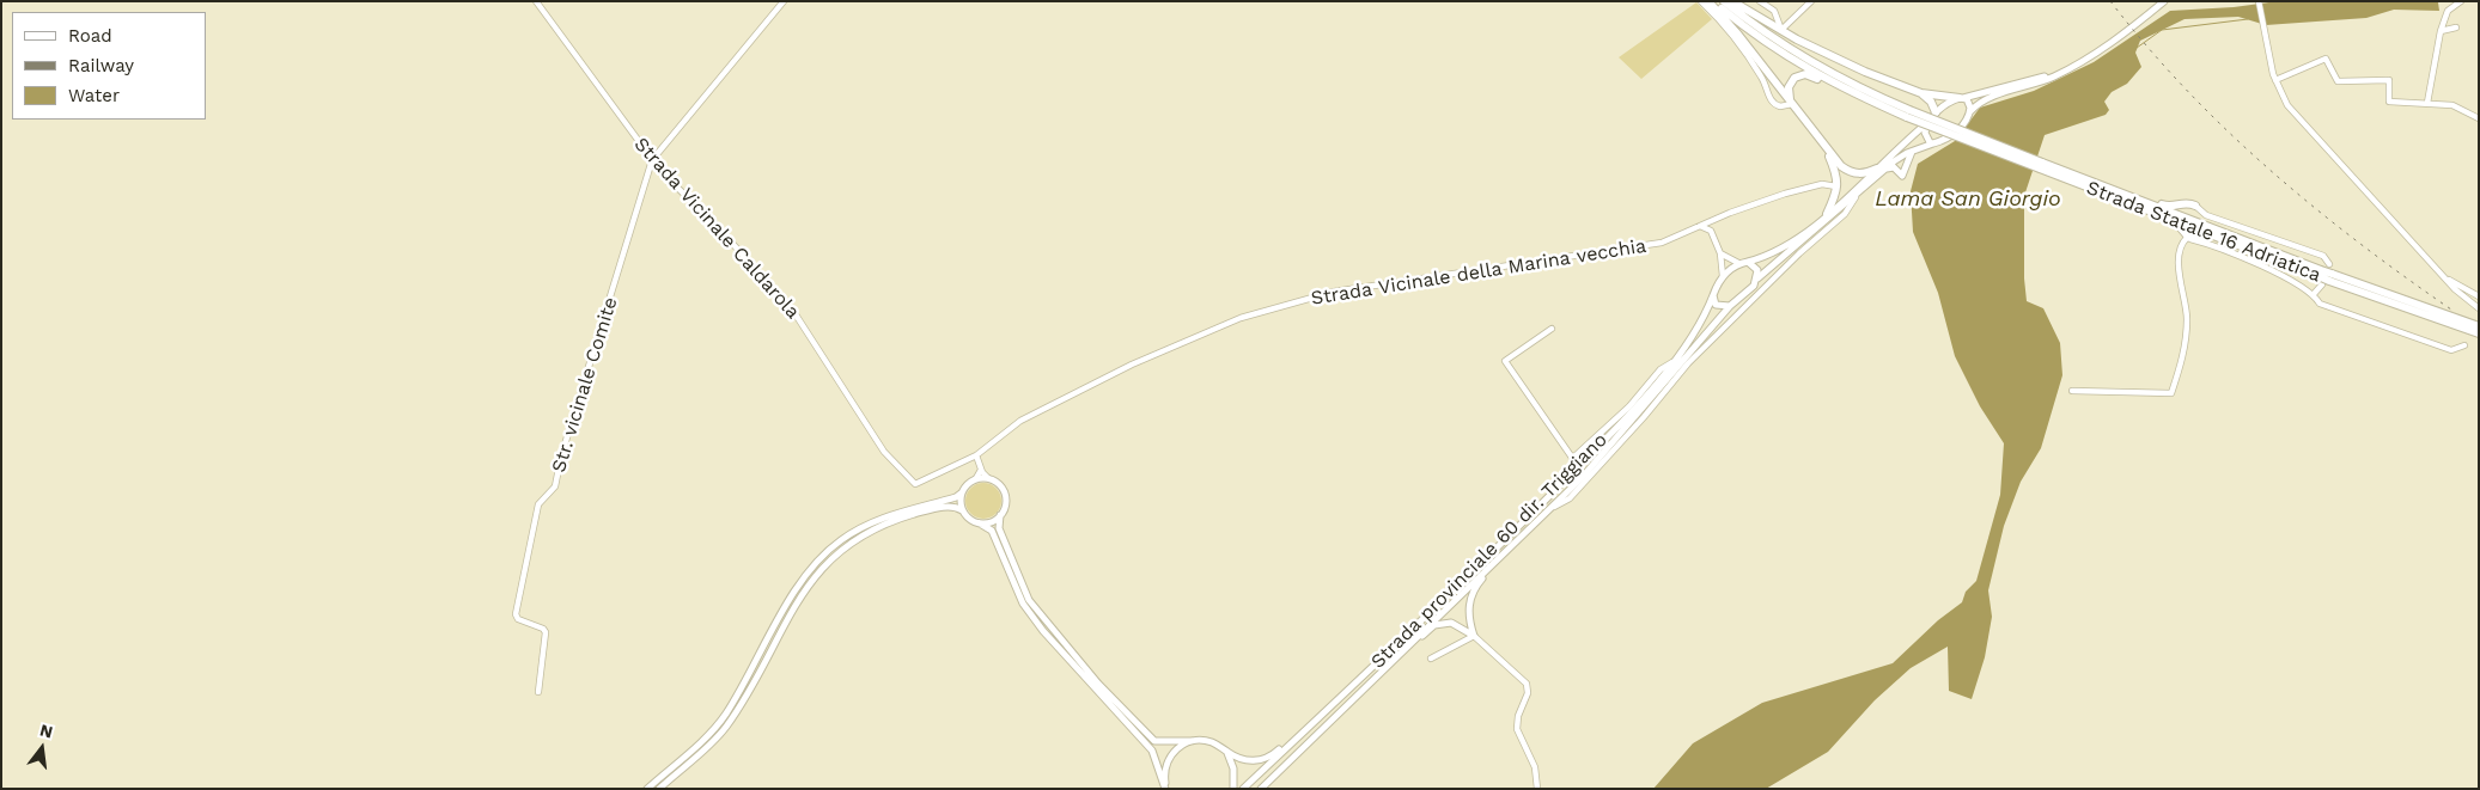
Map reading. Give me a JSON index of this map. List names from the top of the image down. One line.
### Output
{"streets":{"highway":["Strada Statale 16 Adriatica"],"main road":["Strada provinciale 60 dir. Triggiano"],"street":["Strada Vicinale Caldarola","Strada Vicinale della Marina vecchia","Str. vicinale Comite"]},"crossings":[["Strada Vicinale Caldarola","Strada Vicinale della Marina vecchia"],["Strada Vicinale Caldarola","Str. vicinale Comite"]],"water":["Lama San Giorgio"],"legend":["Road","Railway","Water"],"north":"top"}
